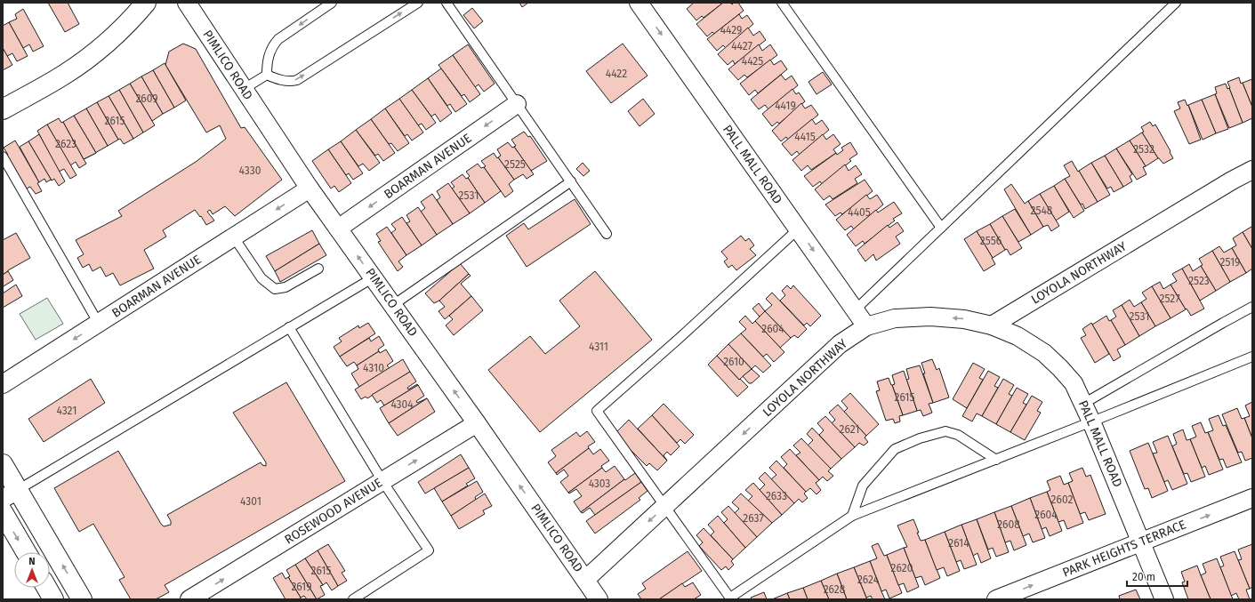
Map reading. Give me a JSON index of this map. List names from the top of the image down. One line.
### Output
{"streets":{"street":["PIMLICO ROAD","PALL MALL ROAD","BOARMAN AVENUE","LOYOLA NORTHWAY","ROSEWOOD AVENUE","PARK HEIGHTS TERRACE"]},"crossings":[["PIMLICO ROAD","BOARMAN AVENUE"],["PIMLICO ROAD","LOYOLA NORTHWAY"],["PIMLICO ROAD","ROSEWOOD AVENUE"],["PALL MALL ROAD","LOYOLA NORTHWAY"],["PALL MALL ROAD","PARK HEIGHTS TERRACE"]],"one_way":["PIMLICO ROAD","PALL MALL ROAD","BOARMAN AVENUE","LOYOLA NORTHWAY","ROSEWOOD AVENUE","PARK HEIGHTS TERRACE"],"house_numbers":["4429","4427","4425","4422","2609","4419","2615","4415","2623","2532","2525","4330","2531","2548","4405","2556","2519","2523","2527","2531","2604","4311","2610","4310","2615","4304","4321","2621","4303","2633","2602","4301","2604","2637","2608","2614","2620","2615","2624","2619","2628"],"scale_bar":"20 m","north":"top"}
